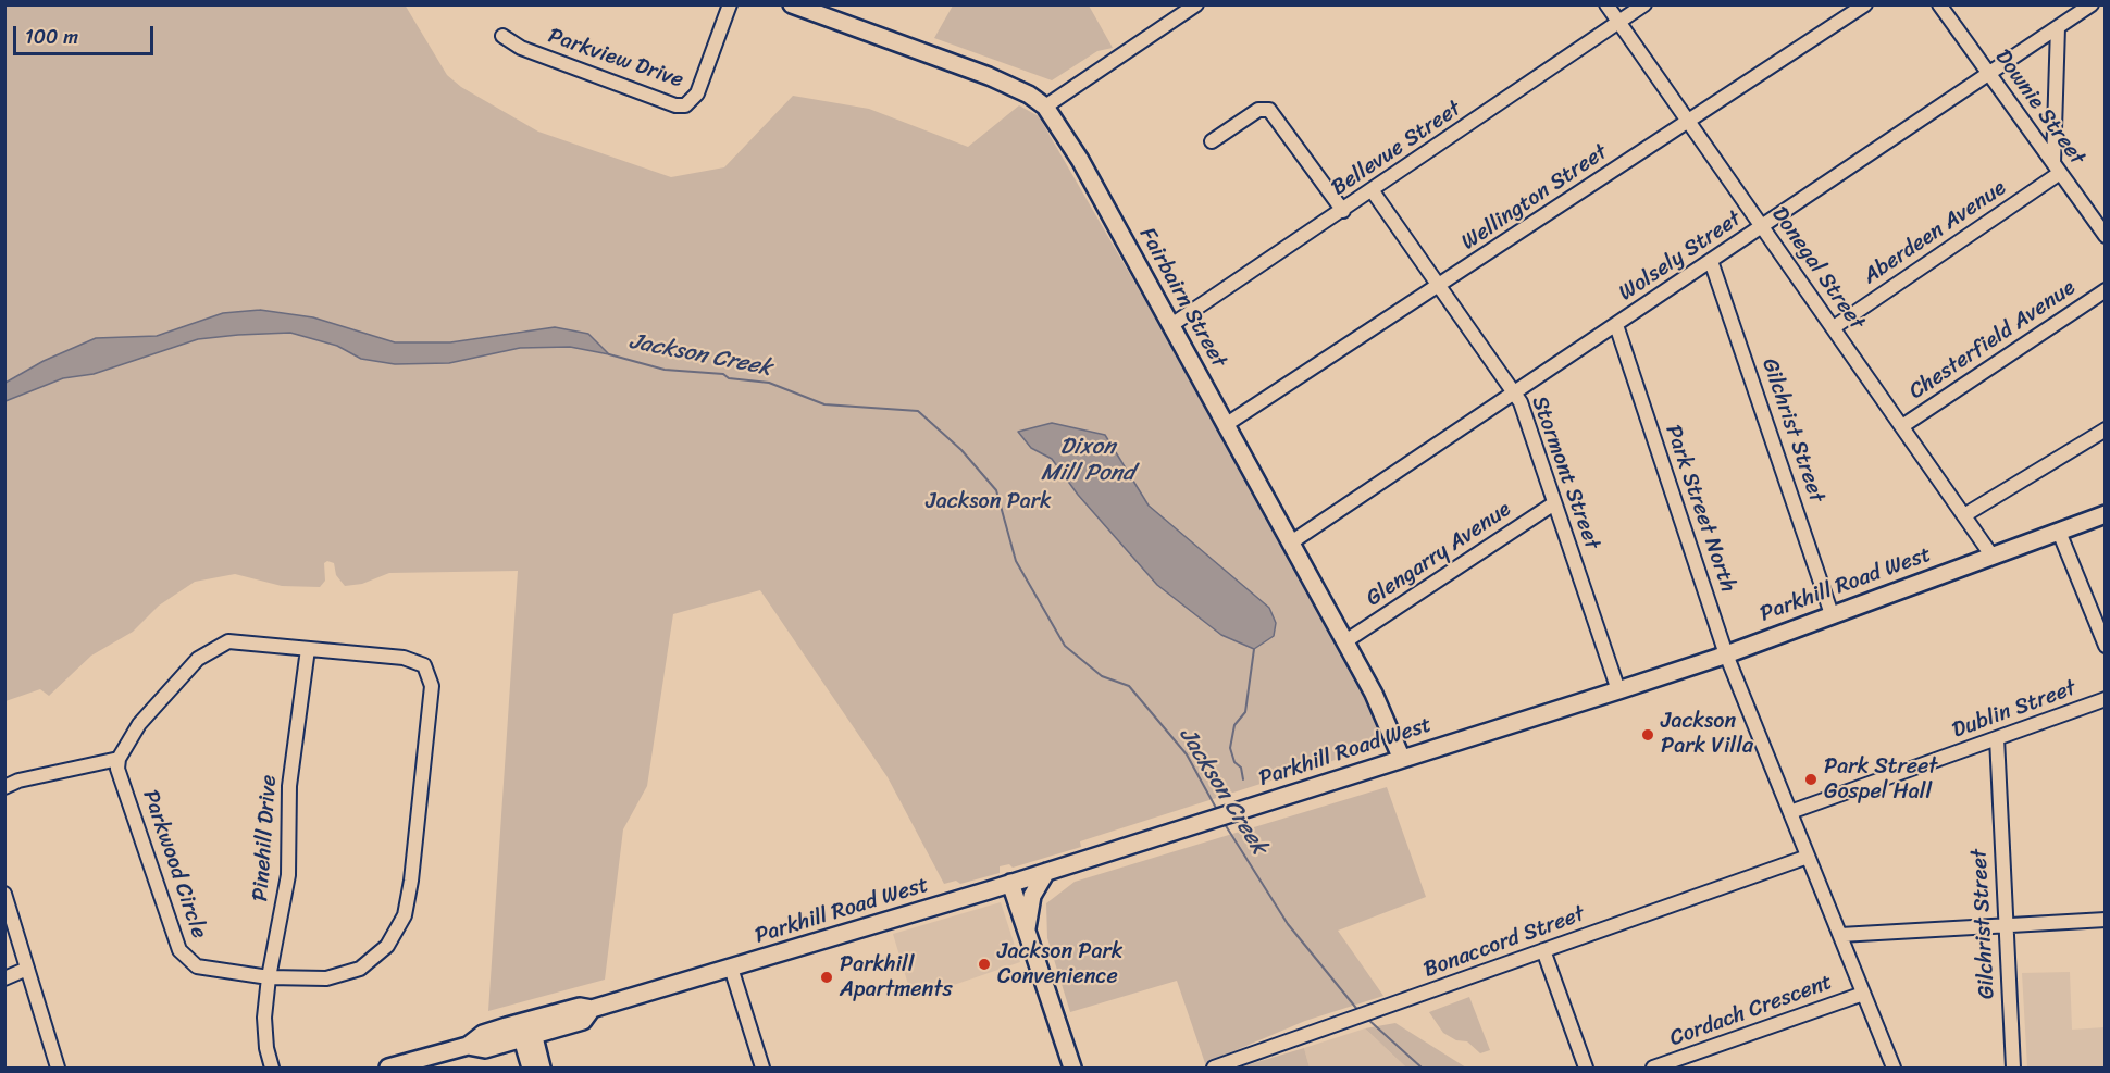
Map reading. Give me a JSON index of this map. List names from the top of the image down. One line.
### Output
{"streets":{"main road":["Fairbairn Street","Parkhill Road West"],"street":["Parkview Drive","Downie Street","Bellevue Street","Wellington Street","Aberdeen Avenue","Wolsely Street","Donegal Street","Chesterfield Avenue","Gilchrist Street","Stormont Street","Park Street North","Glengarry Avenue","Dublin Street","Pinehill Drive","Parkwood Circle","Bonaccord Street","Cordach Crescent"]},"crossings":[["Downie Street","Aberdeen Avenue"],["Downie Street","Wolsely Street"],["Bellevue Street","Donegal Street"],["Bellevue Street","Fairbairn Street"],["Bellevue Street","Stormont Street"],["Wellington Street","Donegal Street"],["Wellington Street","Fairbairn Street"],["Wellington Street","Stormont Street"],["Aberdeen Avenue","Donegal Street"],["Wolsely Street","Donegal Street"],["Wolsely Street","Fairbairn Street"],["Wolsely Street","Gilchrist Street"],["Wolsely Street","Stormont Street"],["Wolsely Street","Park Street North"],["Donegal Street","Chesterfield Avenue"],["Donegal Street","Parkhill Road West"],["Fairbairn Street","Glengarry Avenue"],["Fairbairn Street","Parkhill Road West"],["Gilchrist Street","Parkhill Road West"],["Gilchrist Street","Dublin Street"],["Stormont Street","Glengarry Avenue"],["Stormont Street","Parkhill Road West"],["Park Street North","Parkhill Road West"],["Park Street North","Dublin Street"],["Park Street North","Bonaccord Street"],["Park Street North","Cordach Crescent"],["Pinehill Drive","Parkwood Circle"]],"water":["Jackson Creek","Dixon Mill Pond"],"parks":["Jackson Park"],"places":["Jackson Park Villa","Park Street Gospel Hall","Jackson Park Convenience","Parkhill Apartments"],"scale_bar":"100 m"}
